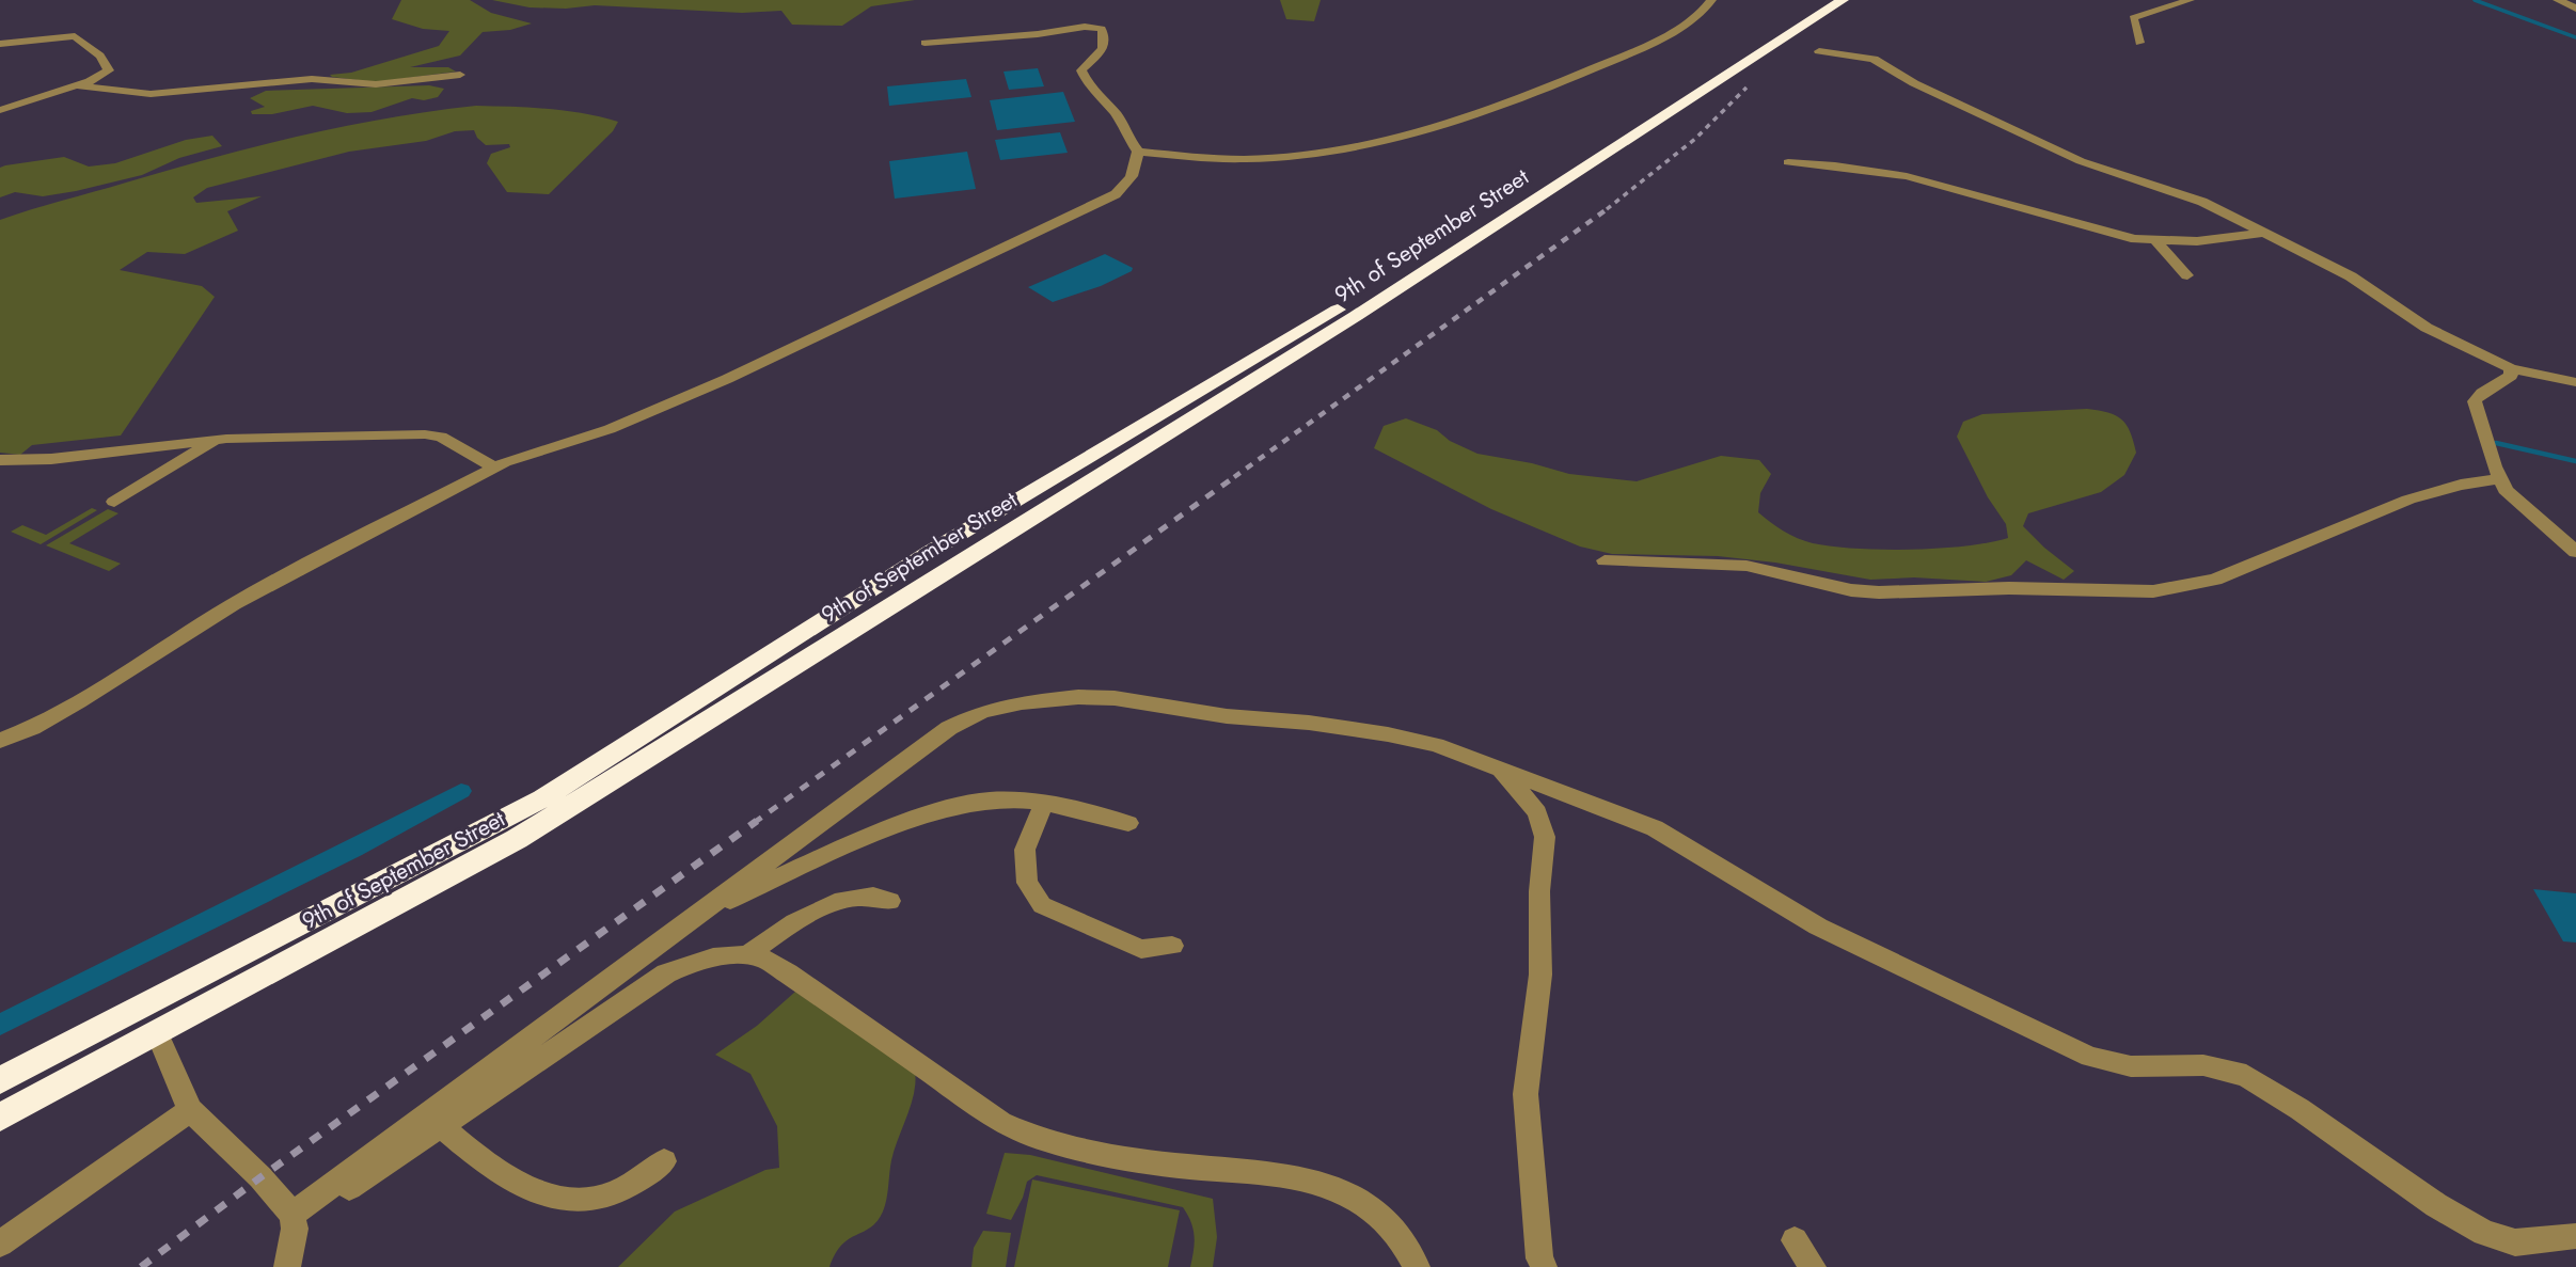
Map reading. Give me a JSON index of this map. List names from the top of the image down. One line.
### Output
{"streets":{"highway":["9th of September Street"]}}
